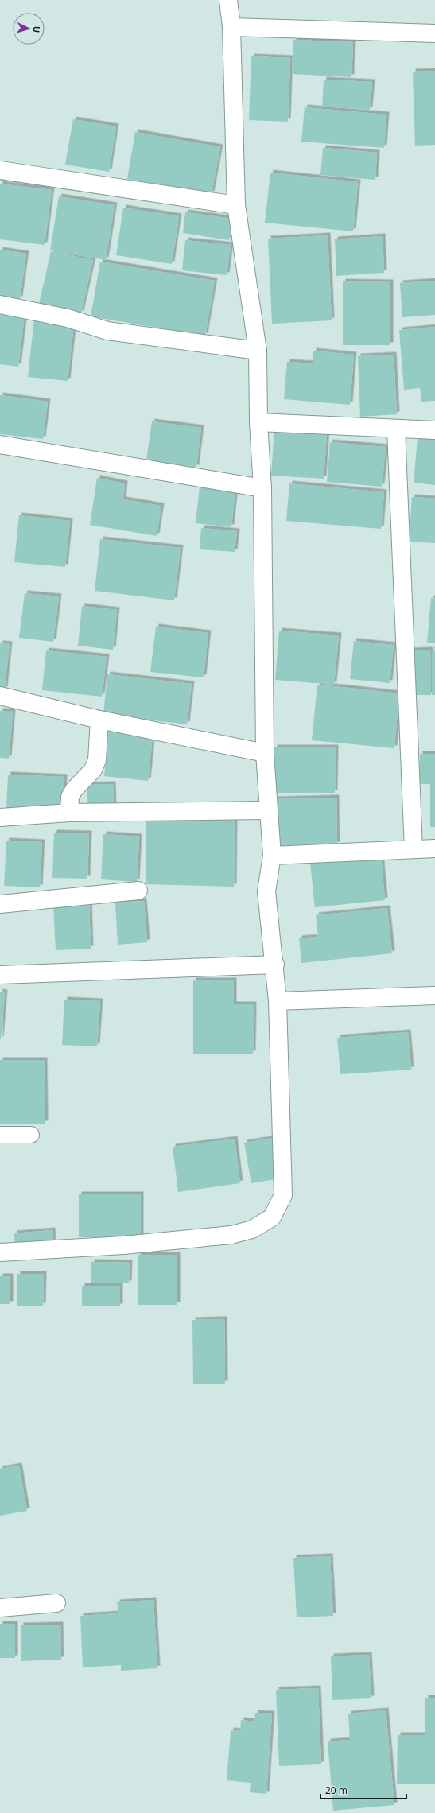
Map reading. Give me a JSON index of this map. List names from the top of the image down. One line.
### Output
{"scale_bar":"20 m","north":"right"}
